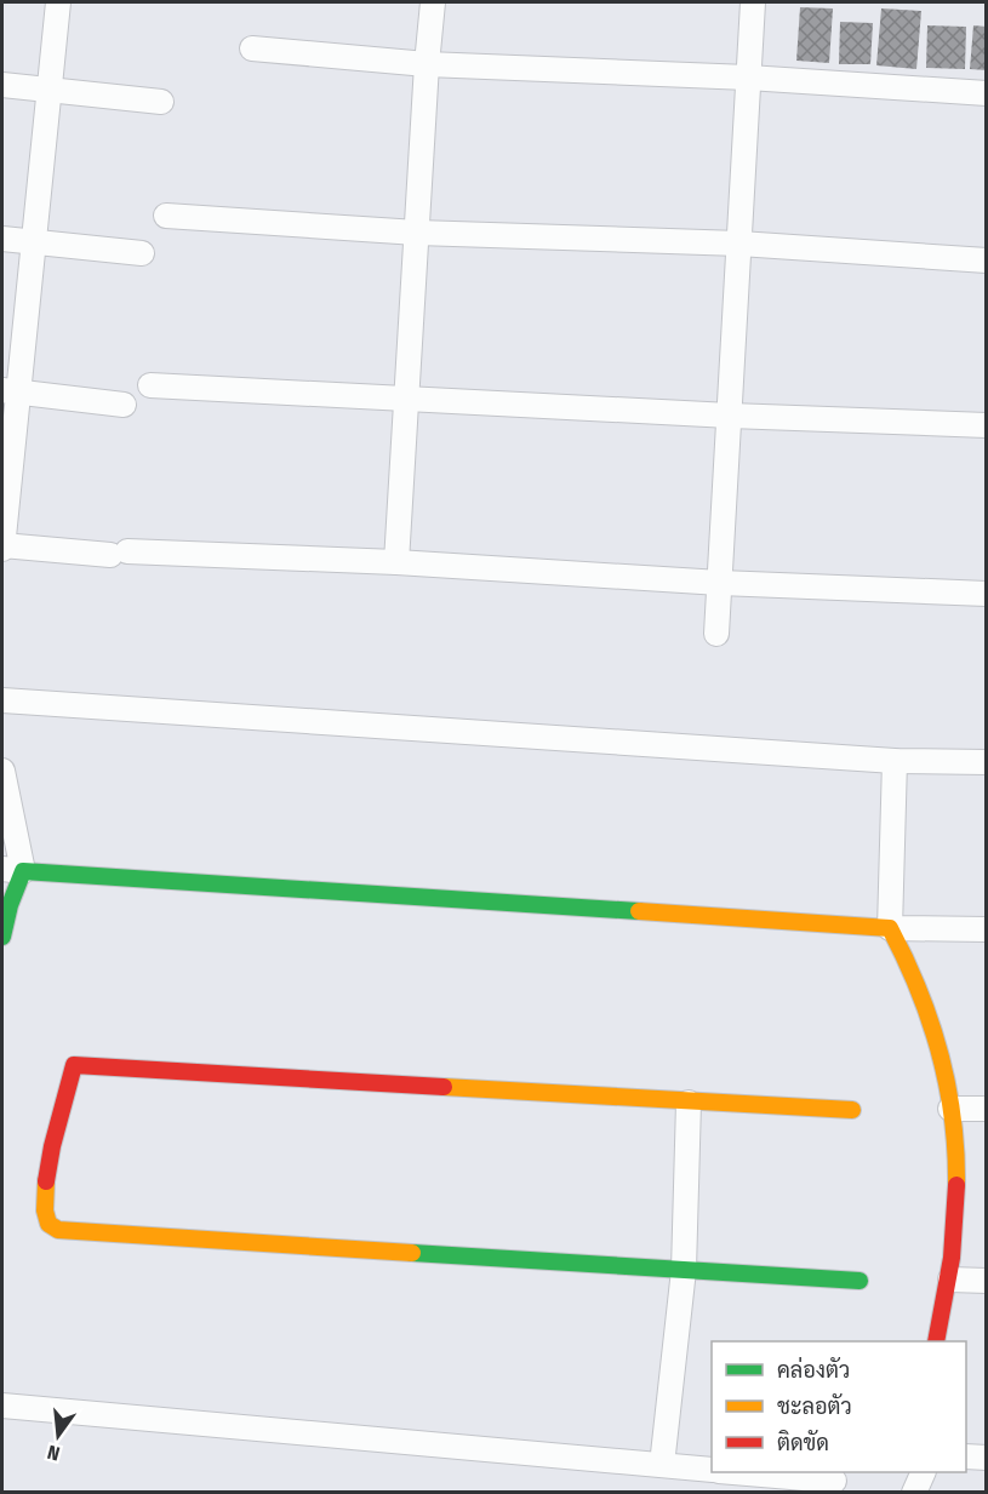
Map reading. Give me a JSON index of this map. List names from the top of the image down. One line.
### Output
{"legend":["คล่องตัว","ชะลอตัว","ติดขัด"],"north":"bottom"}
